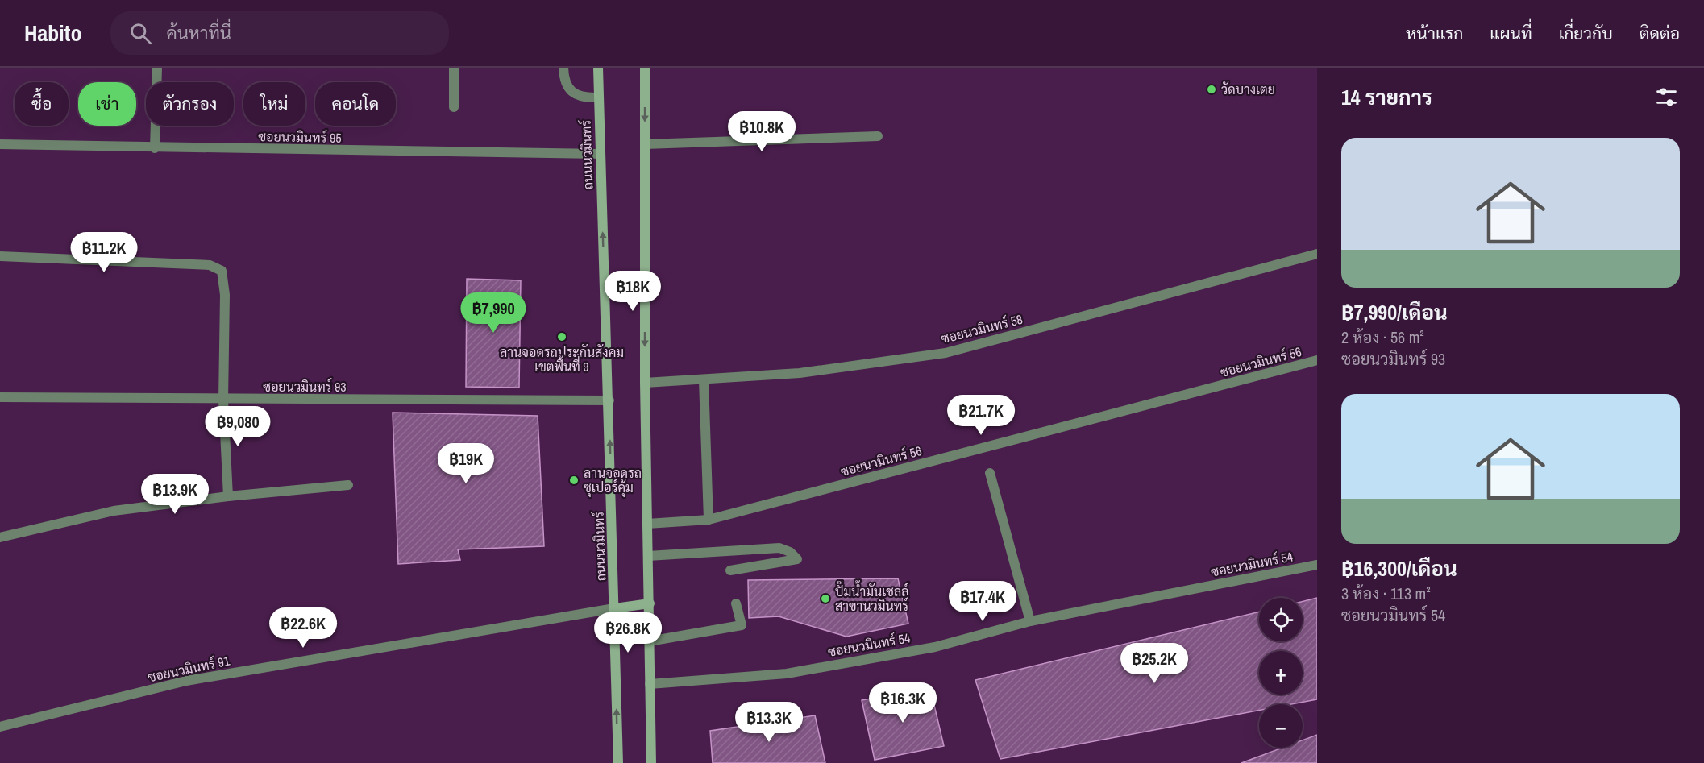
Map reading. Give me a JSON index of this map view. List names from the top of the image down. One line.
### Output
{"streets":{"main road":["ถนนนวมินทร์"],"street":["ซอยนวมินทร์ 95","ซอยนวมินทร์ 58","ซอยนวมินทร์ 56","ซอยนวมินทร์ 93","ซอยนวมินทร์ 54","ซอยนวมินทร์ 91"]},"crossings":[["ซอยนวมินทร์ 95","ถนนนวมินทร์"],["ถนนนวมินทร์","ซอยนวมินทร์ 93"],["ถนนนวมินทร์","ซอยนวมินทร์ 91"]],"places":["วัดบางเตย","ลานจอดรถประกันสังคม เขตพื้นที่ 9","ลานจอดรถ ซุเปอร์คุ้ม","ปั๊มน้ำมันเชลล์ สาขานวมินทร์"],"page":{"header":"Habito","search":"ค้นหาที่นี่","nav":["หน้าแรก","แผนที่","เกี่ยวกับ","ติดต่อ"],"heading":"14 รายการ","chip":["ซื้อ","เช่า","ตัวกรอง","ใหม่","คอนโด"],"price":["฿10.8K","฿11.2K","฿18K","฿7,990","฿21.7K","฿9,080","฿19K","฿13.9K","฿17.4K","฿22.6K","฿26.8K","฿25.2K","฿16.3K","฿13.3K"],"list":[{"name":"฿7,990/เดือน","note":"2 ห้อง · 56 m² · ซอยนวมินทร์ 93"},{"name":"฿16,300/เดือน","note":"3 ห้อง · 113 m² · ซอยนวมินทร์ 54"}],"map_buttons":["+","−"]}}
